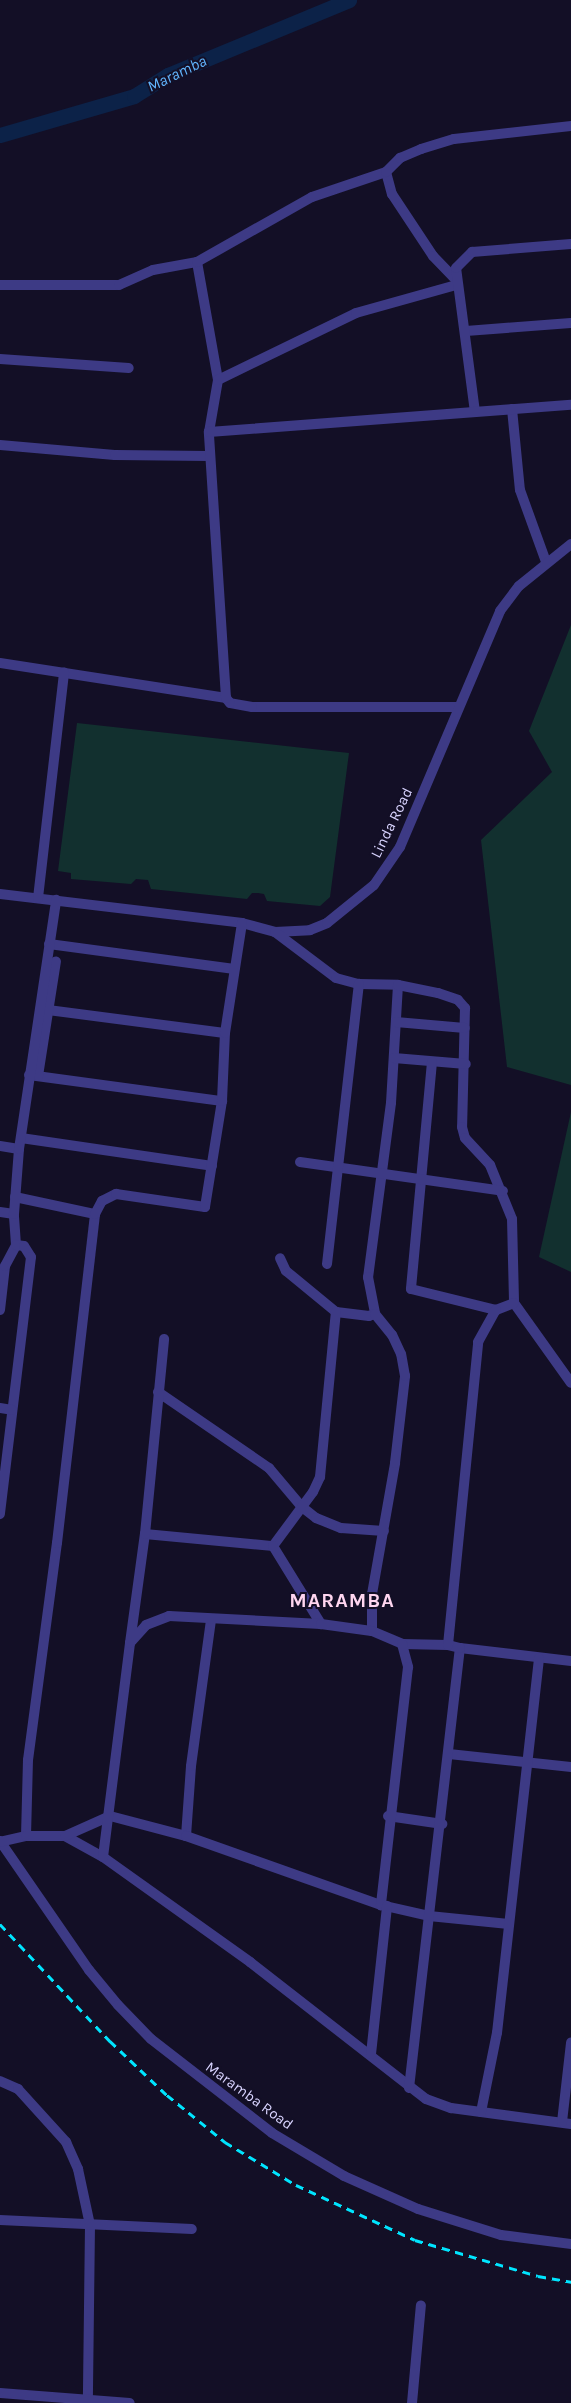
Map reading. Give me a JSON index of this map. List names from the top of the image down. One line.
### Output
{"streets":{"street":["Linda Road","Maramba Road"]},"districts":["MARAMBA"],"water":["Maramba"]}
